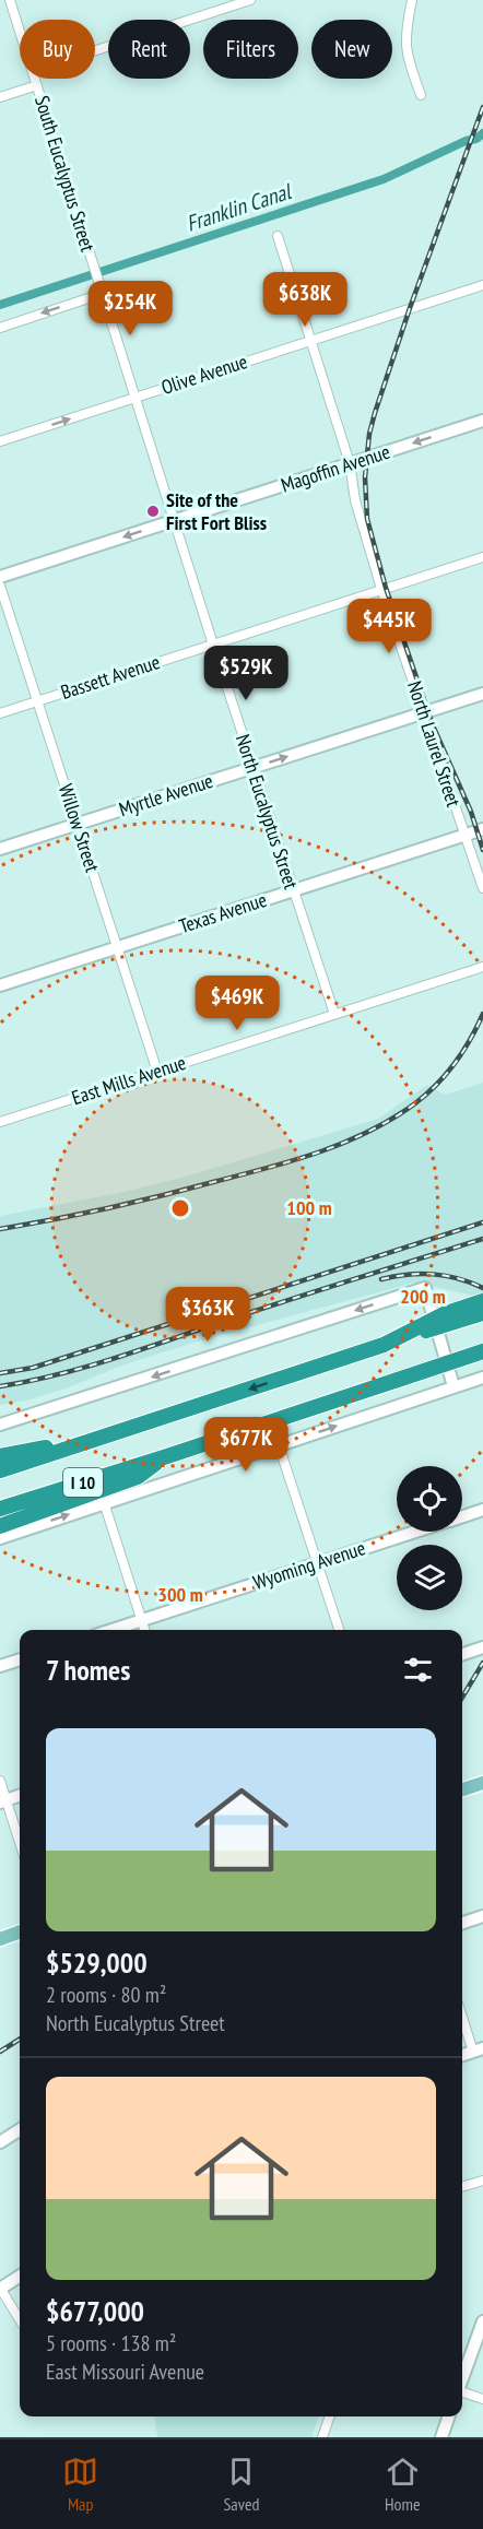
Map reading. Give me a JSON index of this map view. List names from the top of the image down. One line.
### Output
{"streets":{"highway":["I 10"],"main road":["Magoffin Avenue","Myrtle Avenue","Texas Avenue","Wyoming Avenue"],"street":["South Eucalyptus Street","Olive Avenue","Bassett Avenue","North Laurel Street","North Eucalyptus Street","Willow Street","East Mills Avenue"]},"crossings":[["South Eucalyptus Street","North Eucalyptus Street"],["Olive Avenue","North Laurel Street"],["Olive Avenue","North Eucalyptus Street"],["Magoffin Avenue","North Laurel Street"],["Magoffin Avenue","North Eucalyptus Street"],["Bassett Avenue","North Laurel Street"],["Bassett Avenue","North Eucalyptus Street"],["Bassett Avenue","Willow Street"],["North Laurel Street","Myrtle Avenue"],["North Laurel Street","Texas Avenue"],["Myrtle Avenue","North Eucalyptus Street"],["Myrtle Avenue","Willow Street"],["North Eucalyptus Street","Texas Avenue"],["North Eucalyptus Street","East Mills Avenue"],["Willow Street","Texas Avenue"],["Willow Street","East Mills Avenue"]],"one_way":["Magoffin Avenue","Myrtle Avenue"],"water":["Franklin Canal"],"places":["Site of the First Fort Bliss"],"page":{"chip":["Buy","Rent","Filters","New"],"price":["$638K","$254K","$445K","$529K","$469K","$363K","$677K"],"heading":"7 homes","list":[{"name":"$529,000","note":"2 rooms · 80 m² · North Eucalyptus Street"},{"name":"$677,000","note":"5 rooms · 138 m² · East Missouri Avenue"}],"tabs":["Map","Saved","Home"]},"rings":["100 m","200 m","300 m"]}
